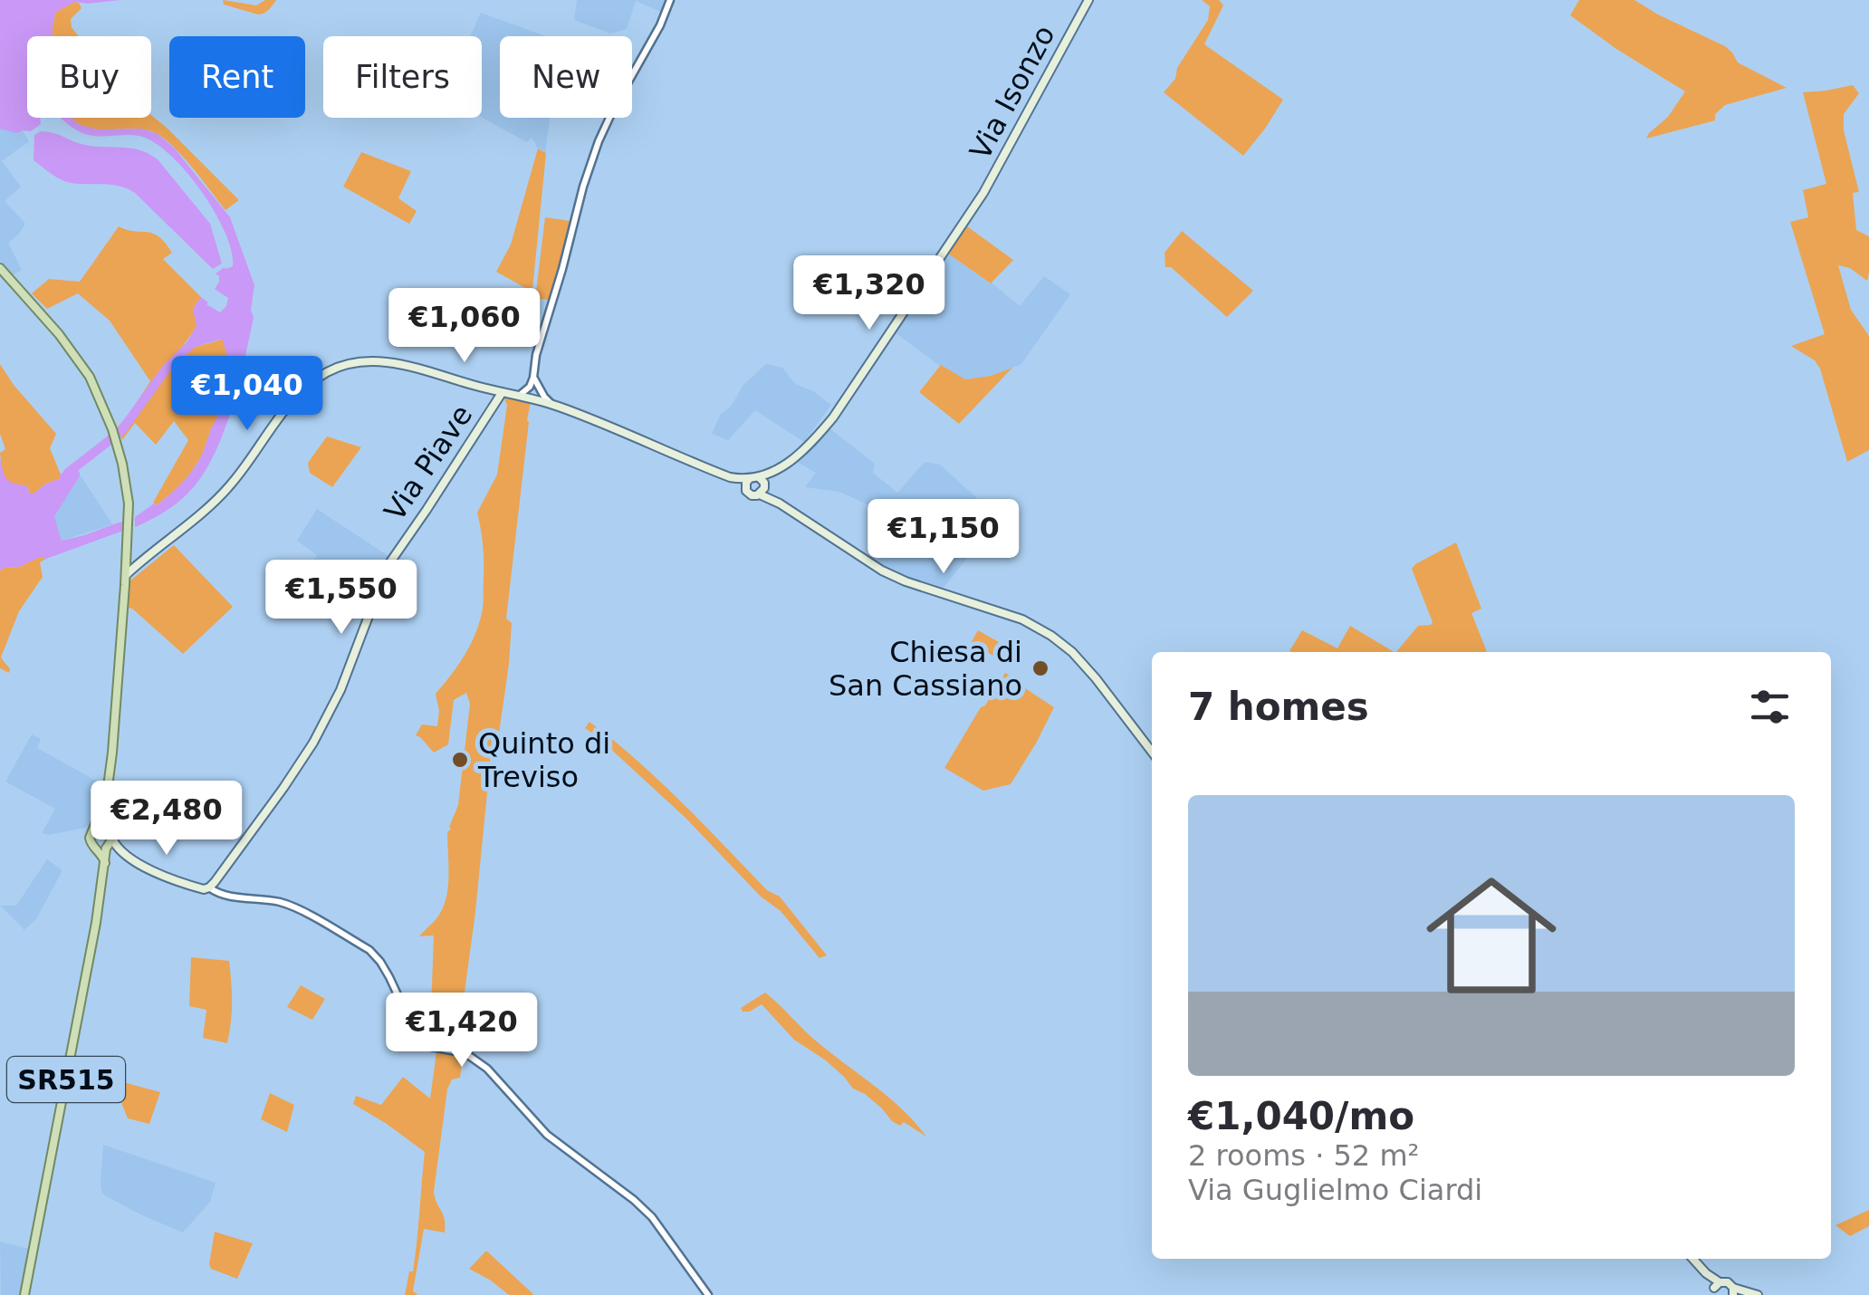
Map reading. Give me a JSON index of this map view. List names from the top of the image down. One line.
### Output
{"streets":{"main road":["Via Isonzo","Via Piave","SR515"]},"places":["Chiesa di San Cassiano","Quinto di Treviso"],"page":{"chip":["Buy","Rent","Filters","New"],"price":["€1,320","€1,060","€1,040","€1,150","€1,550","€2,480","€1,420"],"heading":"7 homes","list":[{"name":"€1,040/mo","note":"2 rooms · 52 m² · Via Guglielmo Ciardi"}]}}
